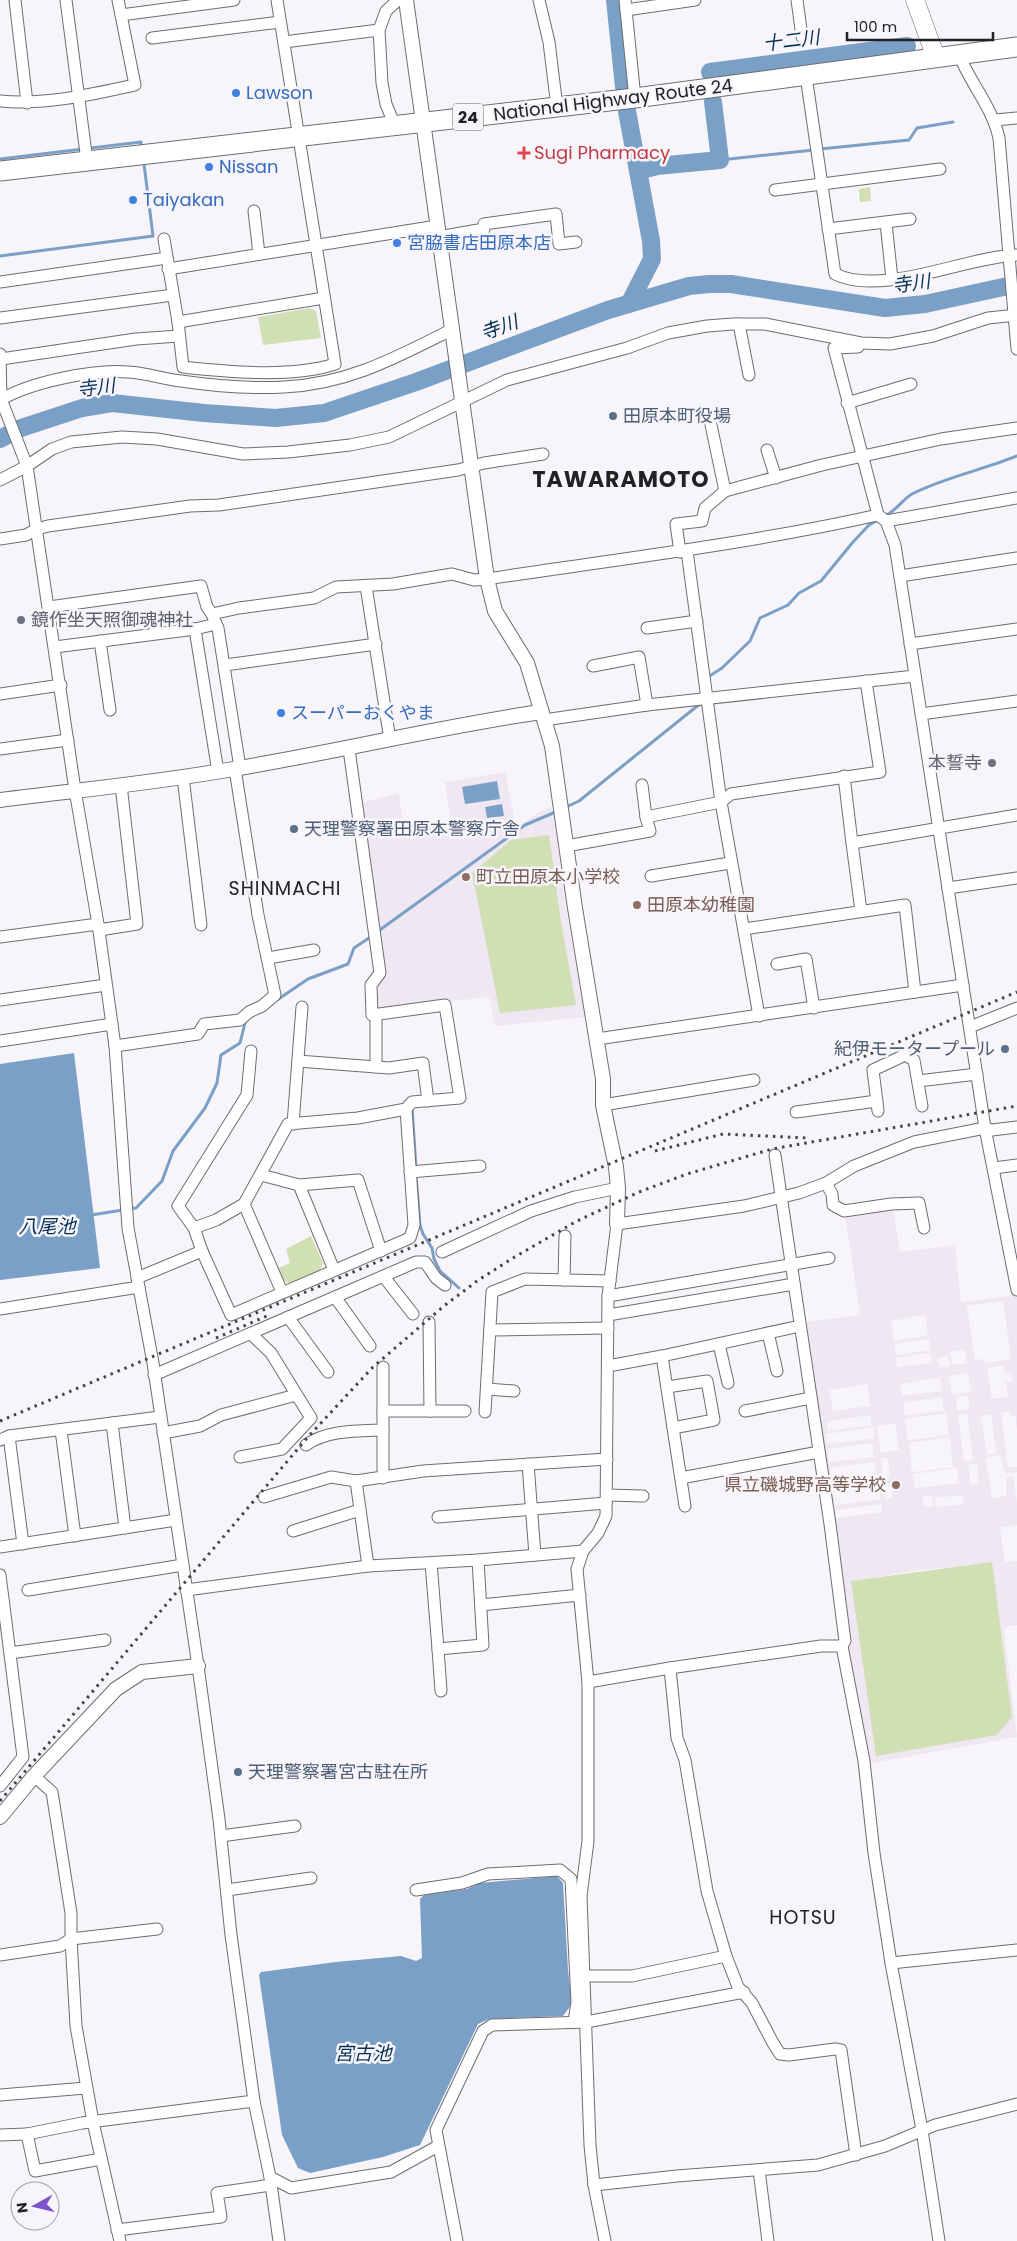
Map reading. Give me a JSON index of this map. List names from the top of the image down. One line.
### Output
{"streets":{"highway":["National Highway Route 24","24"]},"districts":["TAWARAMOTO","SHINMACHI","HOTSU"],"water":["十二川","寺川","八尾池","宮古池"],"places":{"other":["Lawson","Nissan","Taiyakan","宮脇書店田原本店","田原本町役場","鏡作坐天照御魂神社","スーパーおくやま","本誓寺","天理警察署田原本警察庁舎","町立田原本小学校","田原本幼稚園","紀伊モータープール","県立磯城野高等学校","天理警察署宮古駐在所"],"health":["Sugi Pharmacy"]},"scale_bar":"100 m","north":"left"}
